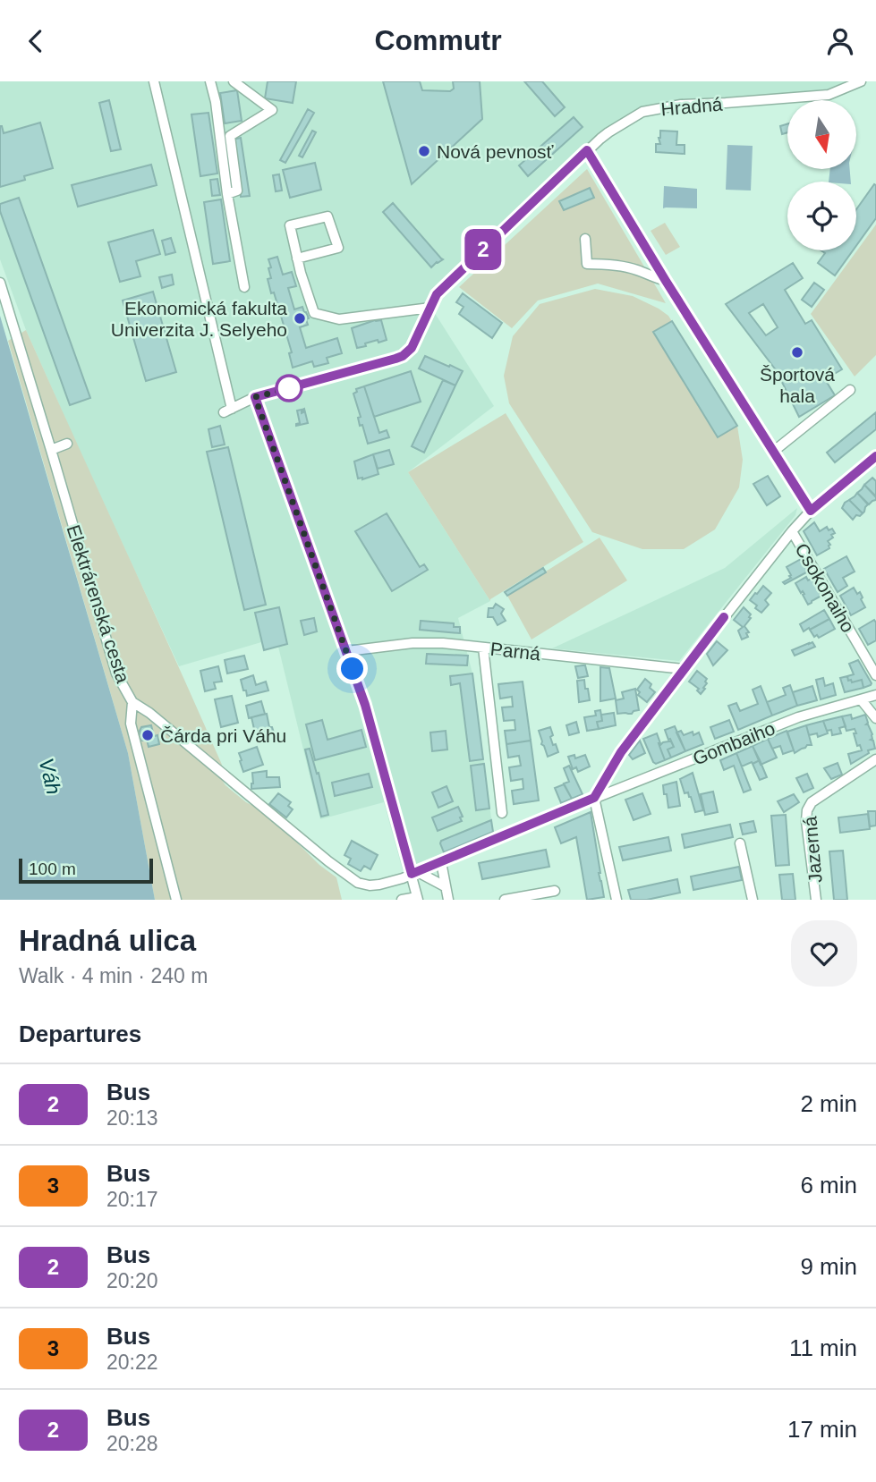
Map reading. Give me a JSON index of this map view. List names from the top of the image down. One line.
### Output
{"streets":{"street":["Hradná","Csokonaiho","Elektrárenská cesta","Parná","Gombaiho","Jazerná"]},"crossings":[["Elektrárenská cesta","Gombaiho"]],"water":["Váh"],"places":["Nová pevnosť","Ekonomická fakulta Univerzita J. Selyeho","Športová hala","Čárda pri Váhu"],"lines":["bus line 2"],"scale_bar":"100 m","north":"bottom","page":{"header":"Commutr","on_map":"2","scale":"100 m","heading":[["Hradná ulica","Walk · 4 min · 240 m"],"Departures"],"list":[{"mark":"2","name":"Bus","note":"20:13","value":"2 min"},{"mark":"3","name":"Bus","note":"20:17","value":"6 min"},{"mark":"2","name":"Bus","note":"20:20","value":"9 min"},{"mark":"3","name":"Bus","note":"20:22","value":"11 min"},{"mark":"2","name":"Bus","note":"20:28","value":"17 min"}]}}
